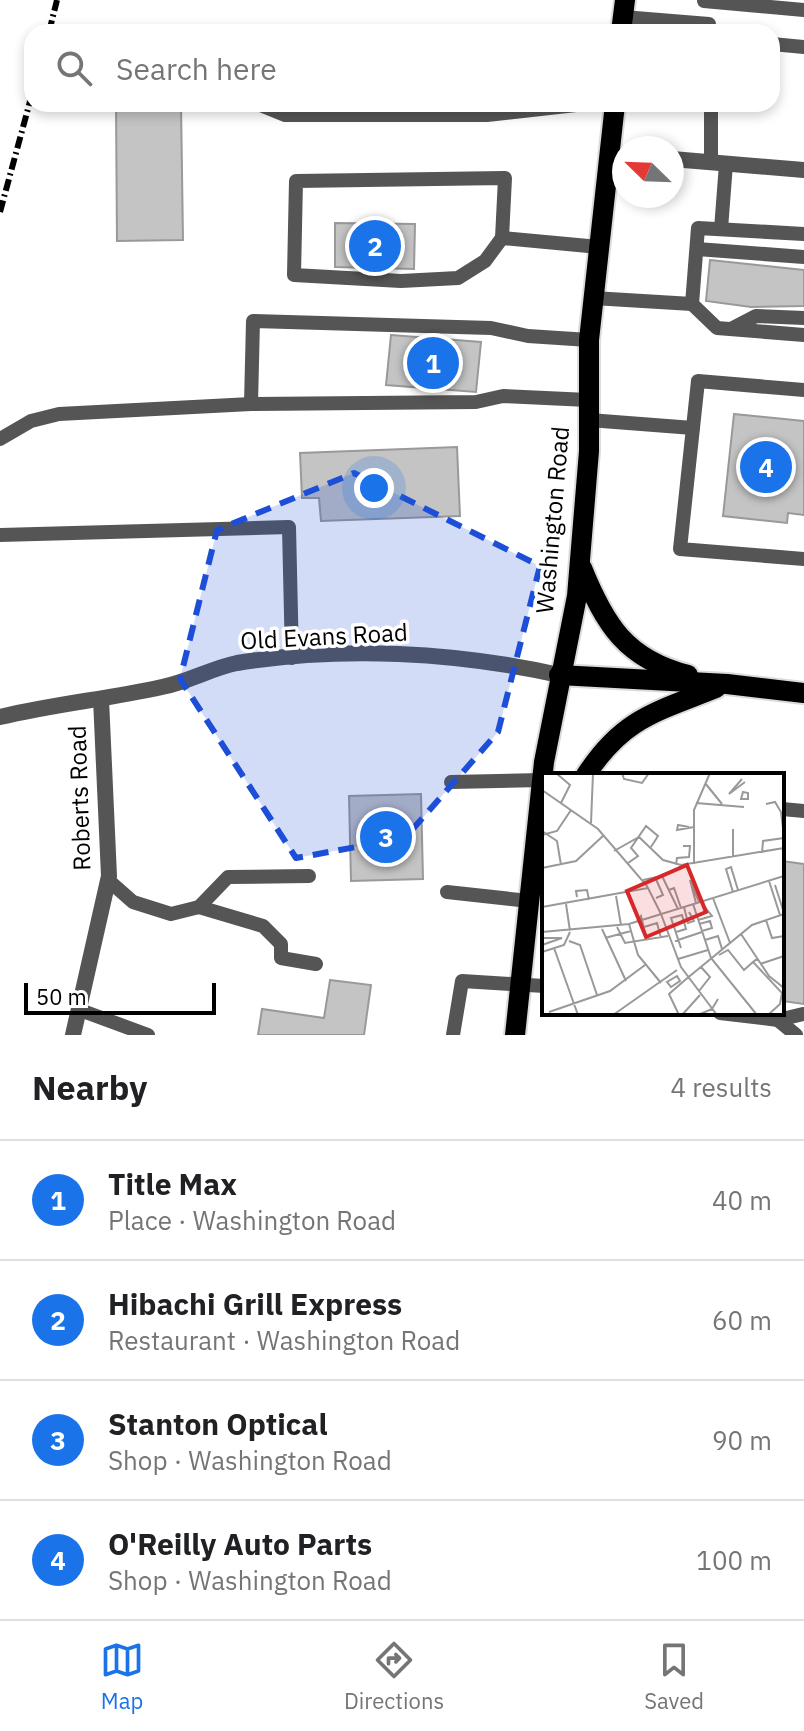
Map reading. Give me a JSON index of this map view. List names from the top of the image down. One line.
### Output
{"streets":{"main road":["Washington Road"],"street":["Old Evans Road","Roberts Road"]},"crossings":[["Washington Road","Old Evans Road"],["Old Evans Road","Roberts Road"]],"scale_bar":"50 m","north":"top left","page":{"search":"Search here","pins":["2","1","4","3"],"scale":"50 m","heading":["Nearby","4 results"],"list":[{"mark":"1","name":"Title Max","note":"Place · Washington Road","value":"40 m"},{"mark":"2","name":"Hibachi Grill Express","note":"Restaurant · Washington Road","value":"60 m"},{"mark":"3","name":"Stanton Optical","note":"Shop · Washington Road","value":"90 m"},{"mark":"4","name":"O'Reilly Auto Parts","note":"Shop · Washington Road","value":"100 m"}],"nav":["Map","Directions","Saved"]}}
